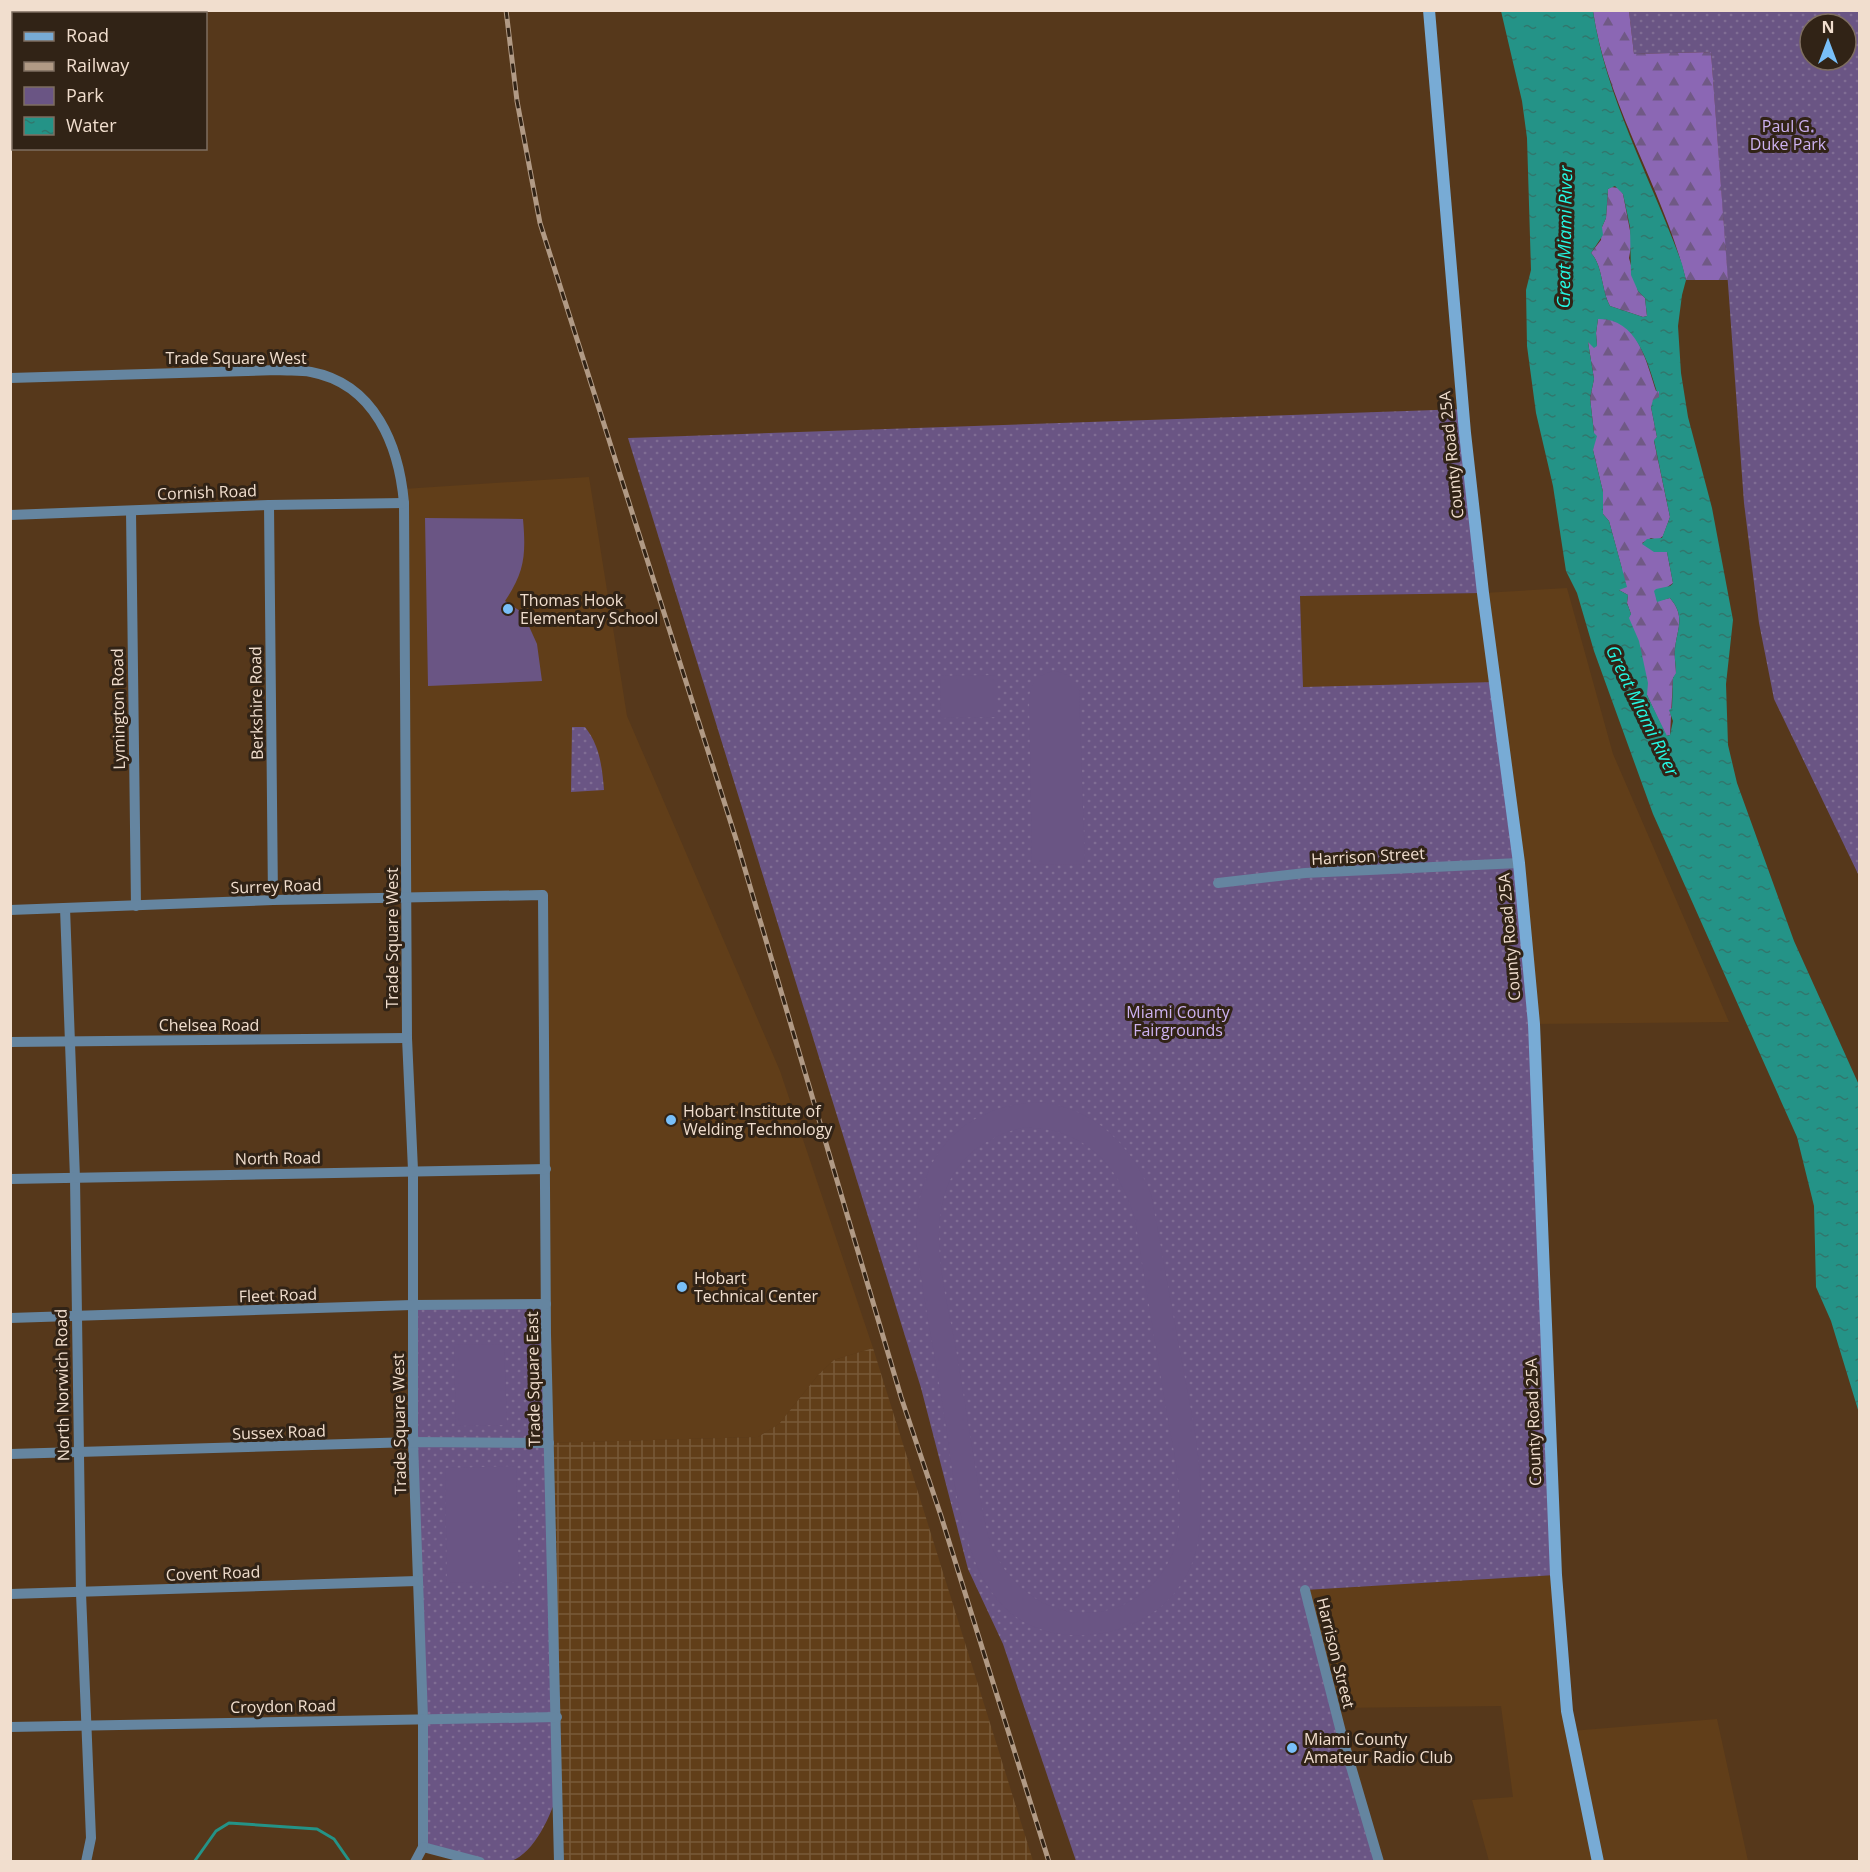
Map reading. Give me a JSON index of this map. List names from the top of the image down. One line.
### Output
{"streets":{"main road":["County Road 25A"],"street":["Trade Square West","Cornish Road","Berkshire Road","Lymington Road","Harrison Street","Surrey Road","Chelsea Road","North Road","Fleet Road","Trade Square East","North Norwich Road","Sussex Road","Covent Road","Croydon Road"]},"crossings":[["Trade Square West","Cornish Road"],["Trade Square West","Surrey Road"],["Trade Square West","Chelsea Road"],["Trade Square West","North Road"],["Trade Square West","Fleet Road"],["Trade Square West","Sussex Road"],["Trade Square West","Covent Road"],["Trade Square West","Croydon Road"],["County Road 25A","Harrison Street"],["Cornish Road","Berkshire Road"],["Cornish Road","Lymington Road"],["Berkshire Road","Surrey Road"],["Lymington Road","Surrey Road"],["Surrey Road","Trade Square East"],["Surrey Road","North Norwich Road"],["Chelsea Road","North Norwich Road"],["North Road","Trade Square East"],["North Road","North Norwich Road"],["Fleet Road","Trade Square East"],["Fleet Road","North Norwich Road"],["Trade Square East","Sussex Road"],["Trade Square East","Croydon Road"],["North Norwich Road","Sussex Road"],["North Norwich Road","Covent Road"],["North Norwich Road","Croydon Road"]],"water":["Great Miami River"],"parks":["Paul G. Duke Park","Miami County Fairgrounds"],"places":["Thomas Hook Elementary School","Hobart Institute of Welding Technology","Hobart Technical Center","Miami County Amateur Radio Club"],"legend":["Road","Railway","Park","Water"],"north":"top"}
